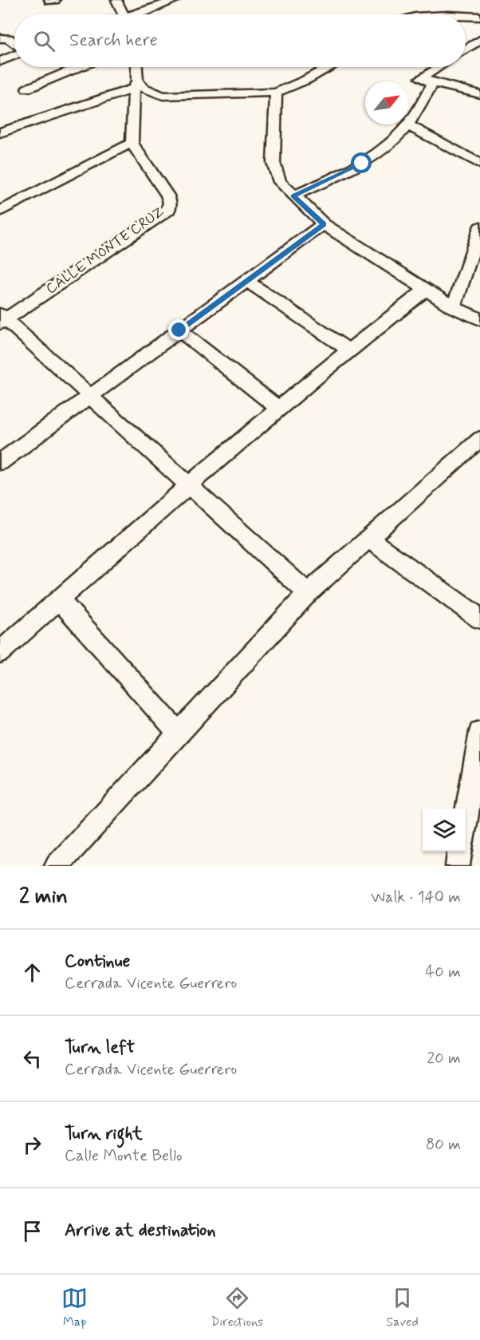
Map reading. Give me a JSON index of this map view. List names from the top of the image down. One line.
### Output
{"streets":{"street":["CALLE MONTE CRUZ"]},"north":"top right","page":{"search":"Search here","heading":["2 min","Walk · 140 m"],"list":[["Continue","Cerrada Vicente Guerrero","40 m"],["Turn left","Cerrada Vicente Guerrero","20 m"],["Turn right","Calle Monte Bello","80 m"],"Arrive at destination"],"nav":["Map","Directions","Saved"]}}
